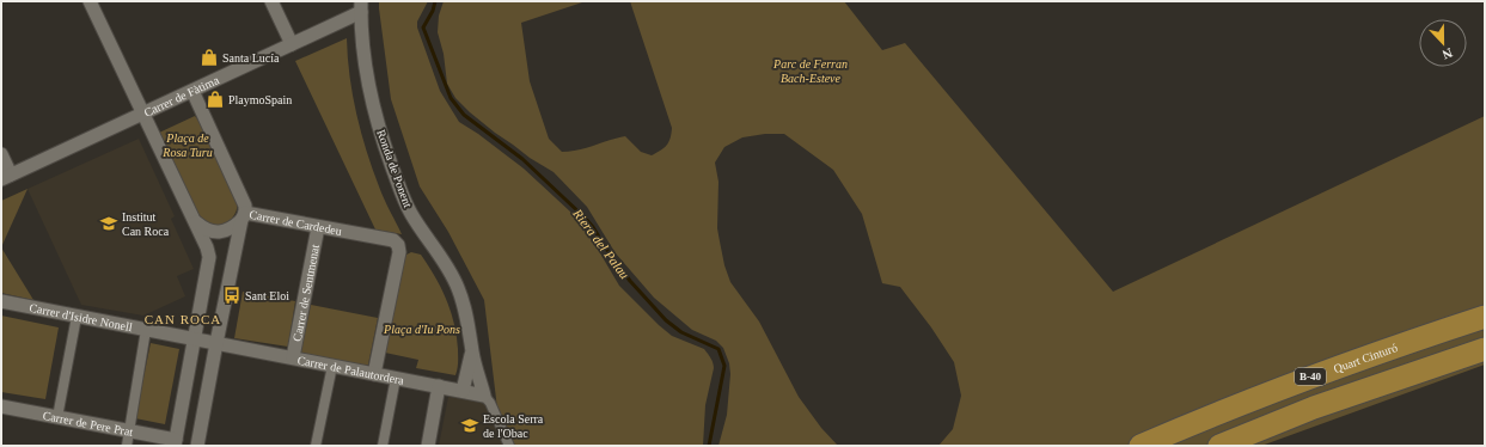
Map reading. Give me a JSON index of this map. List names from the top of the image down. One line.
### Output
{"streets":{"highway":["Quart Cinturó","B-40"],"street":["Carrer de Fàtima","Ronda de Ponent","Carrer de Cardedeu","Carrer de Sentmenat","Carrer d'Isidre Nonell","Carrer de Palautordera","Carrer de Pere Prat"]},"crossings":[["Carrer de Fàtima","Ronda de Ponent"],["Carrer de Fàtima","Carrer de Cardedeu"],["Ronda de Ponent","Carrer de Palautordera"],["Carrer de Cardedeu","Carrer de Sentmenat"],["Carrer de Cardedeu","Carrer de Palautordera"],["Carrer de Sentmenat","Carrer de Palautordera"],["Carrer d'Isidre Nonell","Carrer de Palautordera"]],"districts":["CAN ROCA"],"water":["Riera del Palau"],"parks":["Parc de Ferran Bach-Esteve","Plaça de Rosa Turu","Plaça d'Iu Pons"],"places":{"shop":["Santa Lucía","PlaymoSpain"],"school or university":["Institut Can Roca","Escola Serra de l'Obac"],"bus stop":["Sant Eloi"]},"north":"bottom"}
